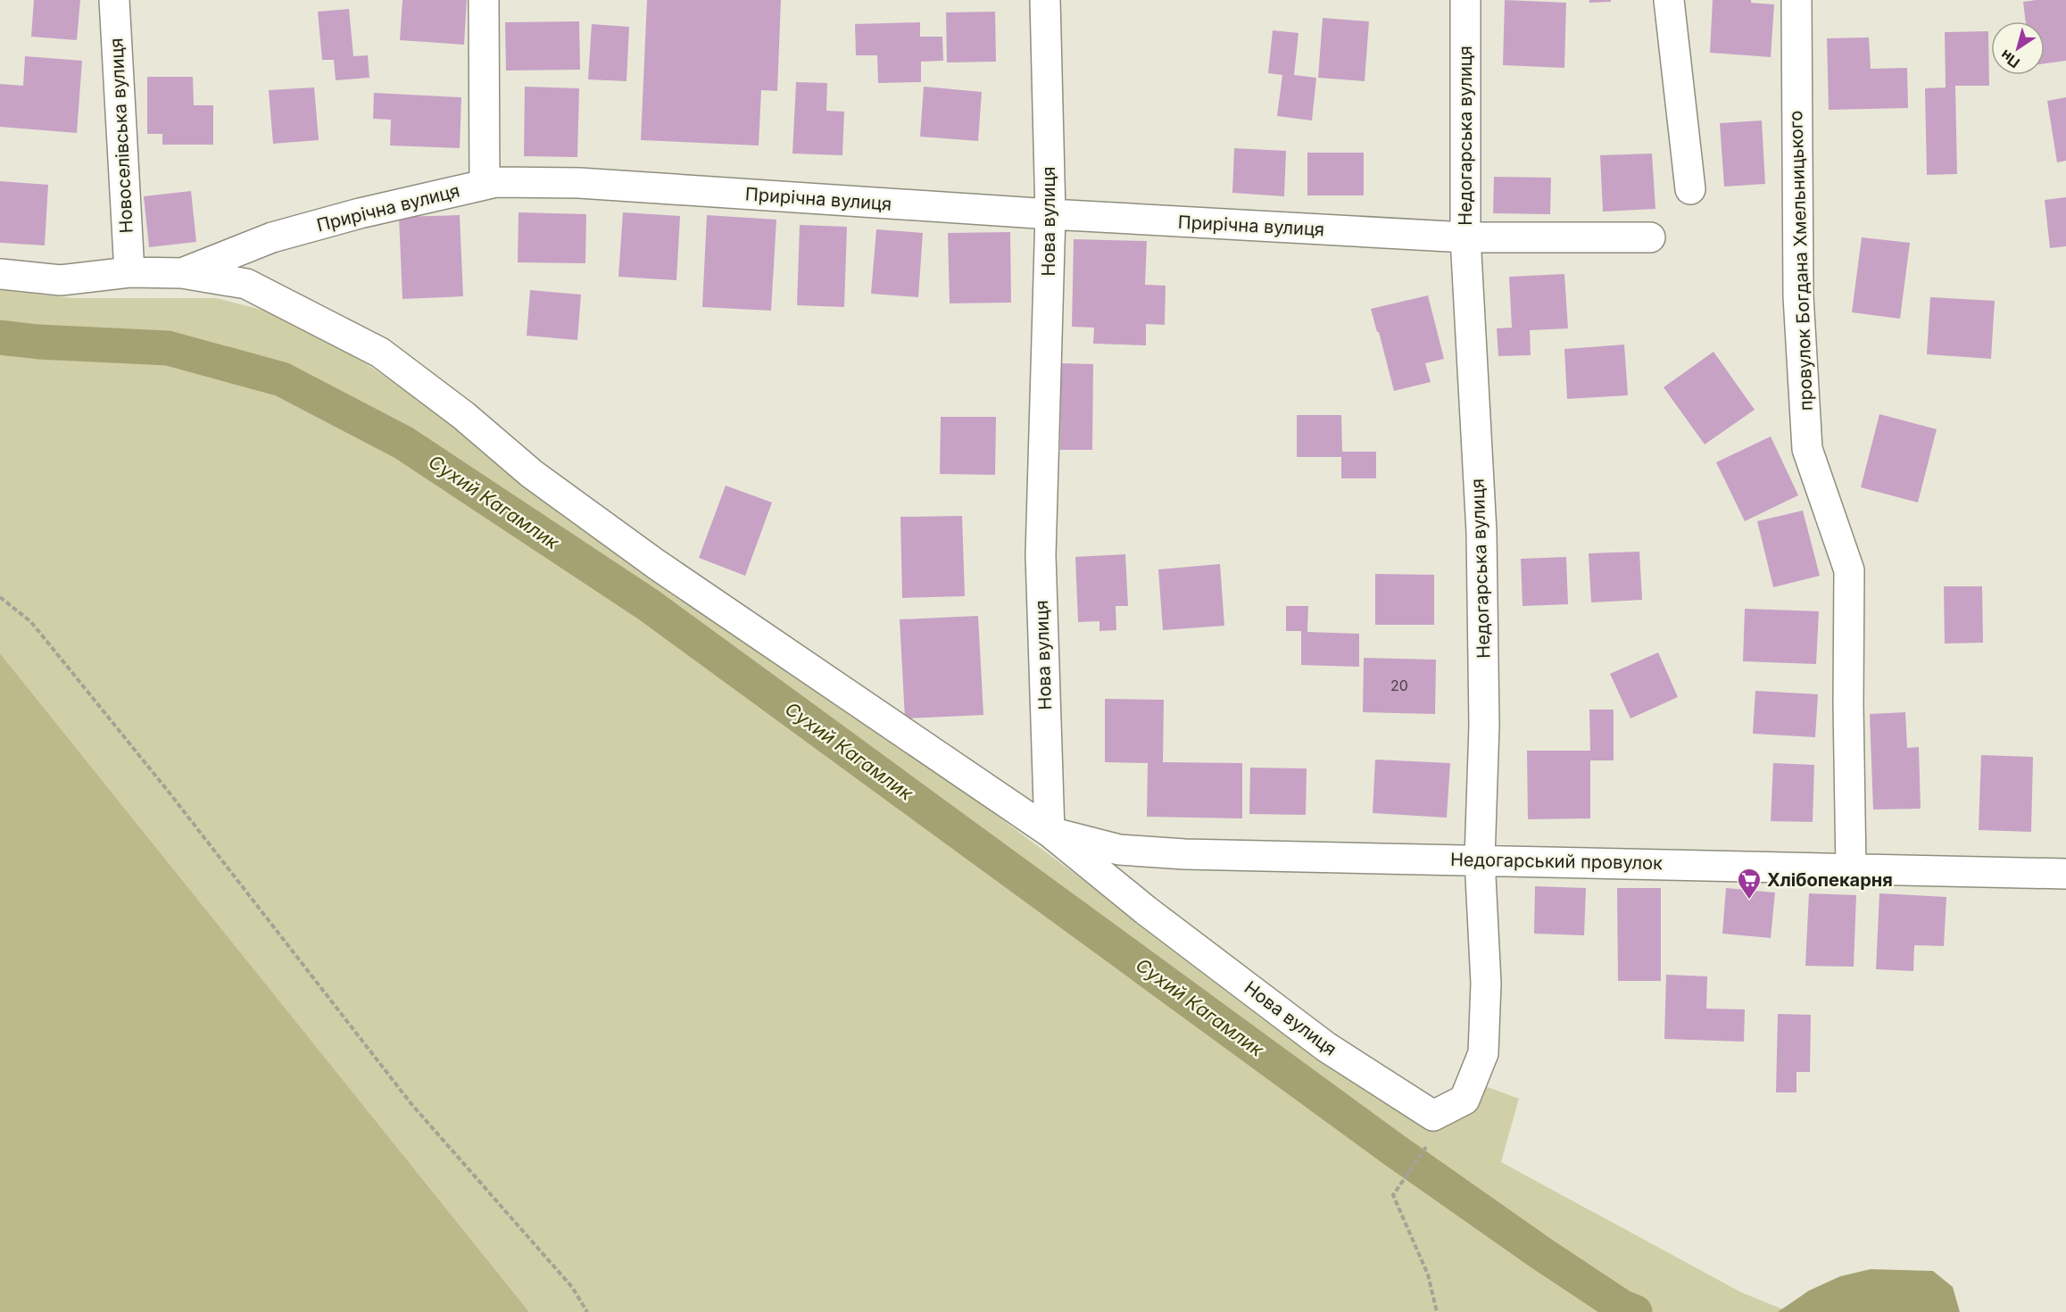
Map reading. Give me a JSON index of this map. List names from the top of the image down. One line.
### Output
{"streets":{"street":["Новоселівська вулиця","Недогарська вулиця","Прирічна вулиця","Нова вулиця","провулок Богдана Хмельницького","Недогарський провулок"]},"crossings":[["Новоселівська вулиця","Прирічна вулиця"],["Недогарська вулиця","Прирічна вулиця"],["Недогарська вулиця","Нова вулиця"],["Недогарська вулиця","Недогарський провулок"],["Прирічна вулиця","Нова вулиця"],["Нова вулиця","Недогарський провулок"],["провулок Богдана Хмельницького","Недогарський провулок"]],"water":["Сухий Кагамлик"],"places":{"supermarket":["Хлібопекарня"]},"house_numbers":["20"],"north":"bottom left"}
